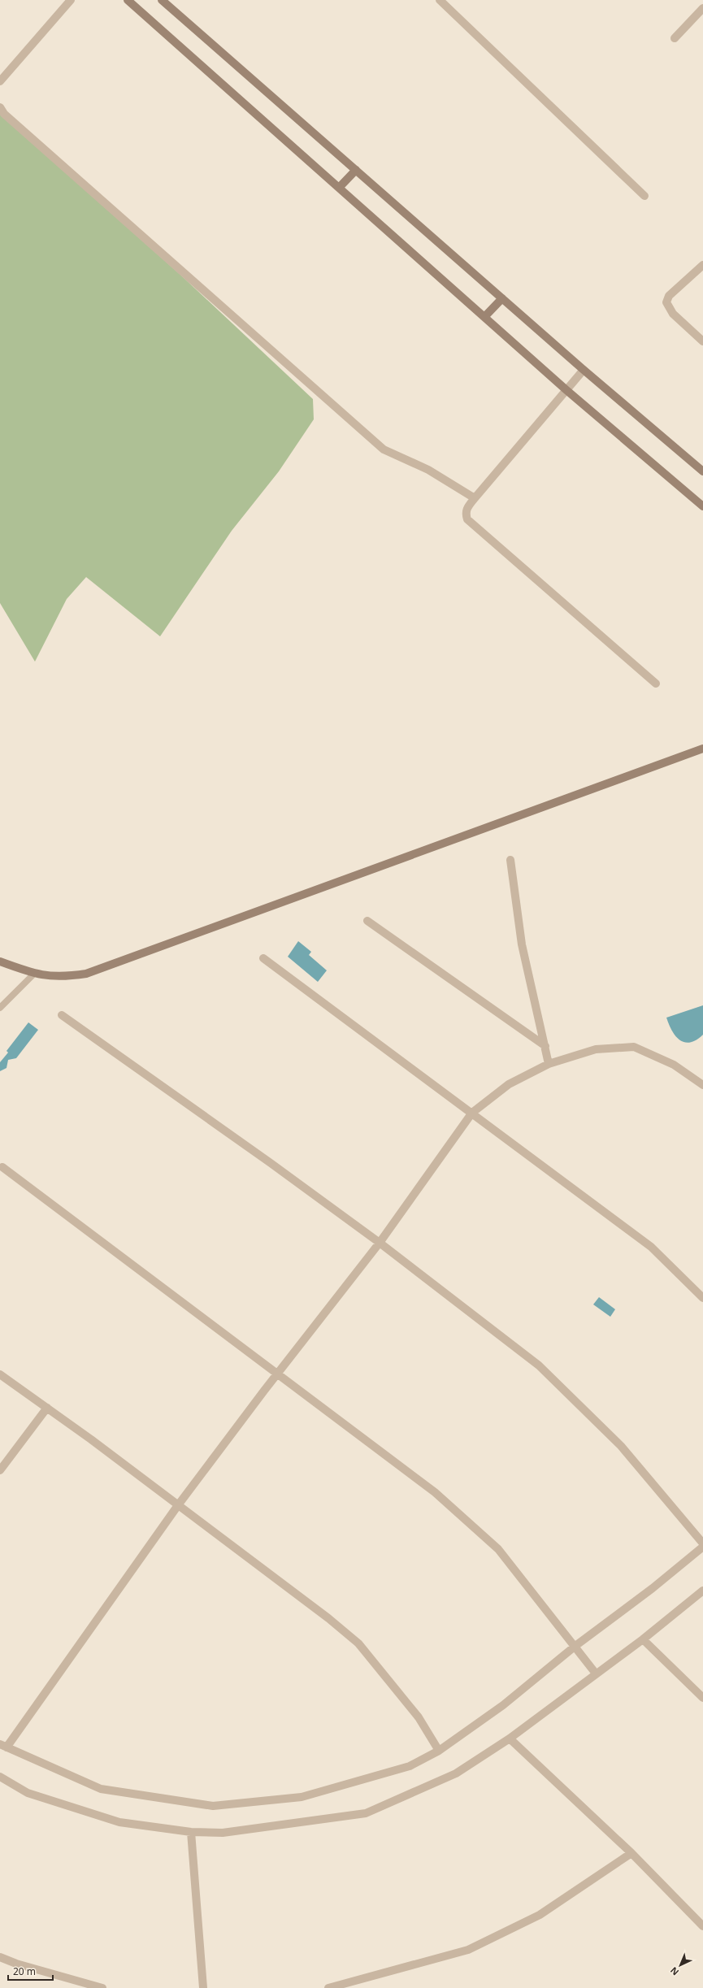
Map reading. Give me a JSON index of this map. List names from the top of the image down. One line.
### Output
{"scale_bar":"20 m","north":"bottom left"}
